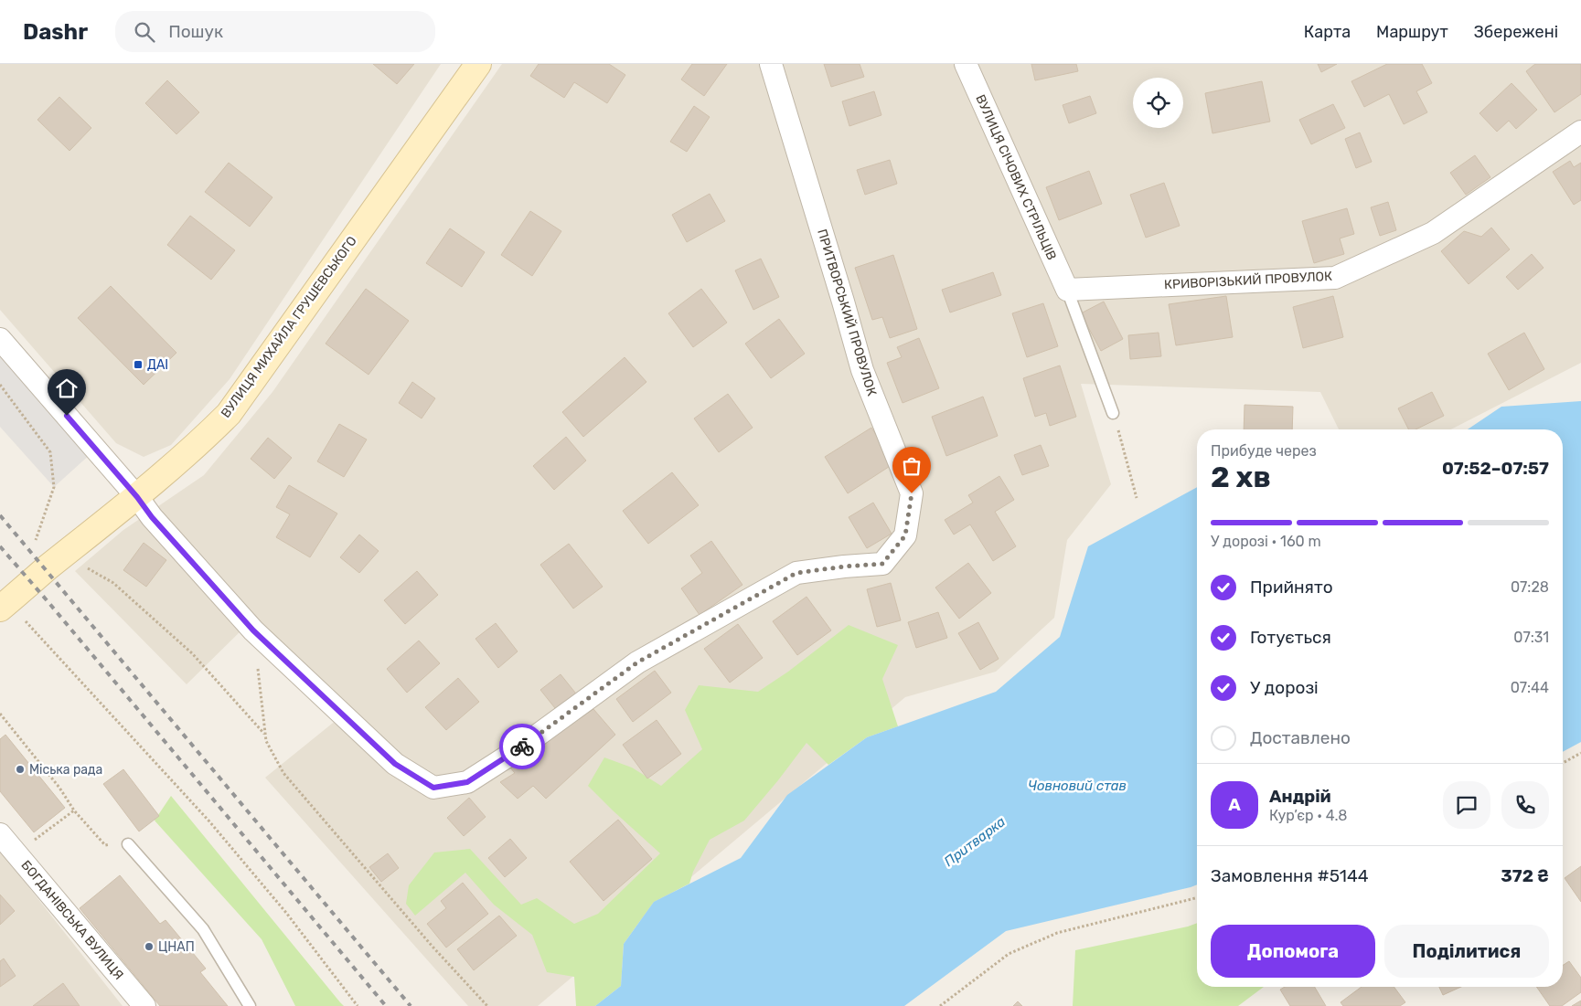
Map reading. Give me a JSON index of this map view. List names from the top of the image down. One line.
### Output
{"streets":{"street":["ВУЛИЦЯ СІЧОВИХ СТРІЛЬЦІВ","КРИВОРІЗЬКИЙ ПРОВУЛОК","ПРИТВОРСЬКИЙ ПРОВУЛОК","ВУЛИЦЯ МИХАЙЛА ГРУШЕВСЬКОГО","БОГДАНІВСЬКА ВУЛИЦЯ"]},"crossings":[["ВУЛИЦЯ СІЧОВИХ СТРІЛЬЦІВ","КРИВОРІЗЬКИЙ ПРОВУЛОК"]],"water":["Човновий став","Притварка"],"places":{"transit":["ДАІ"],"other":["Міська рада","ЦНАП"]},"page":{"header":"Dashr","search":"Пошук","nav":["Карта","Маршрут","Збережені"],"heading":["2 хв","Прибуде через","07:52–07:57"],"panel":["Андрій","Кур’єр · 4.8","Замовлення #5144","372 ₴"],"bar":"У дорозі · 160 m","list":[["Прийнято","07:28"],["Готується","07:31"],["У дорозі","07:44"],"Доставлено"],"round":"А","buttons":["Допомога","Поділитися"]}}
